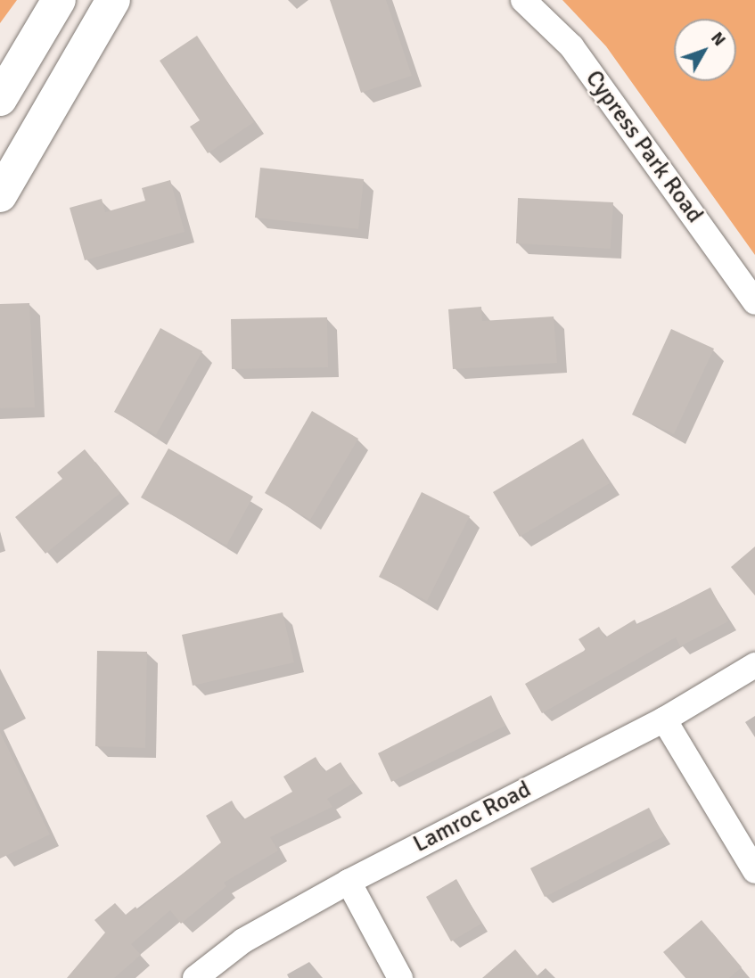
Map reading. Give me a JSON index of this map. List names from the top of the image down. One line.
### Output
{"streets":{"street":["Cypress Park Road","Lamroc Road"]},"north":"top right"}
